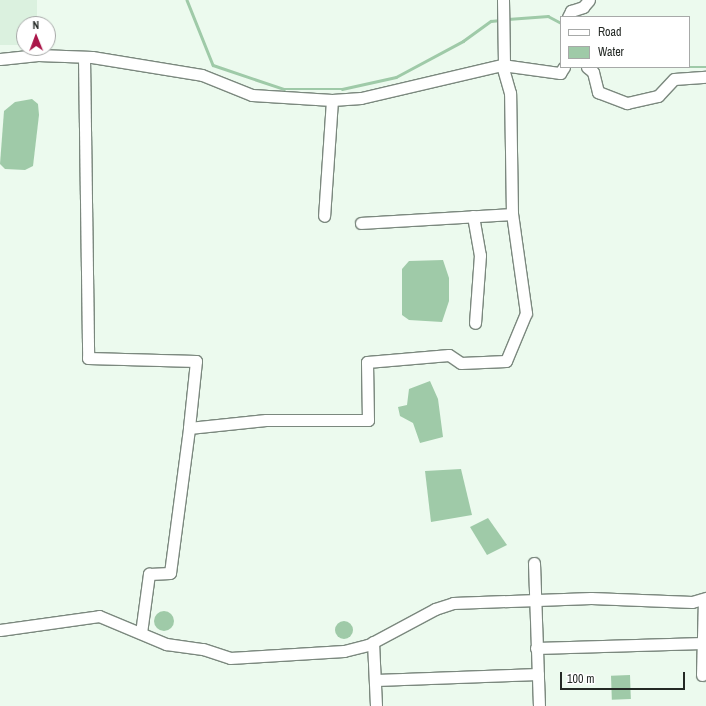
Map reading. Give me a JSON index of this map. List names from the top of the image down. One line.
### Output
{"legend":["Road","Water"],"scale_bar":"100 m","north":"top"}
